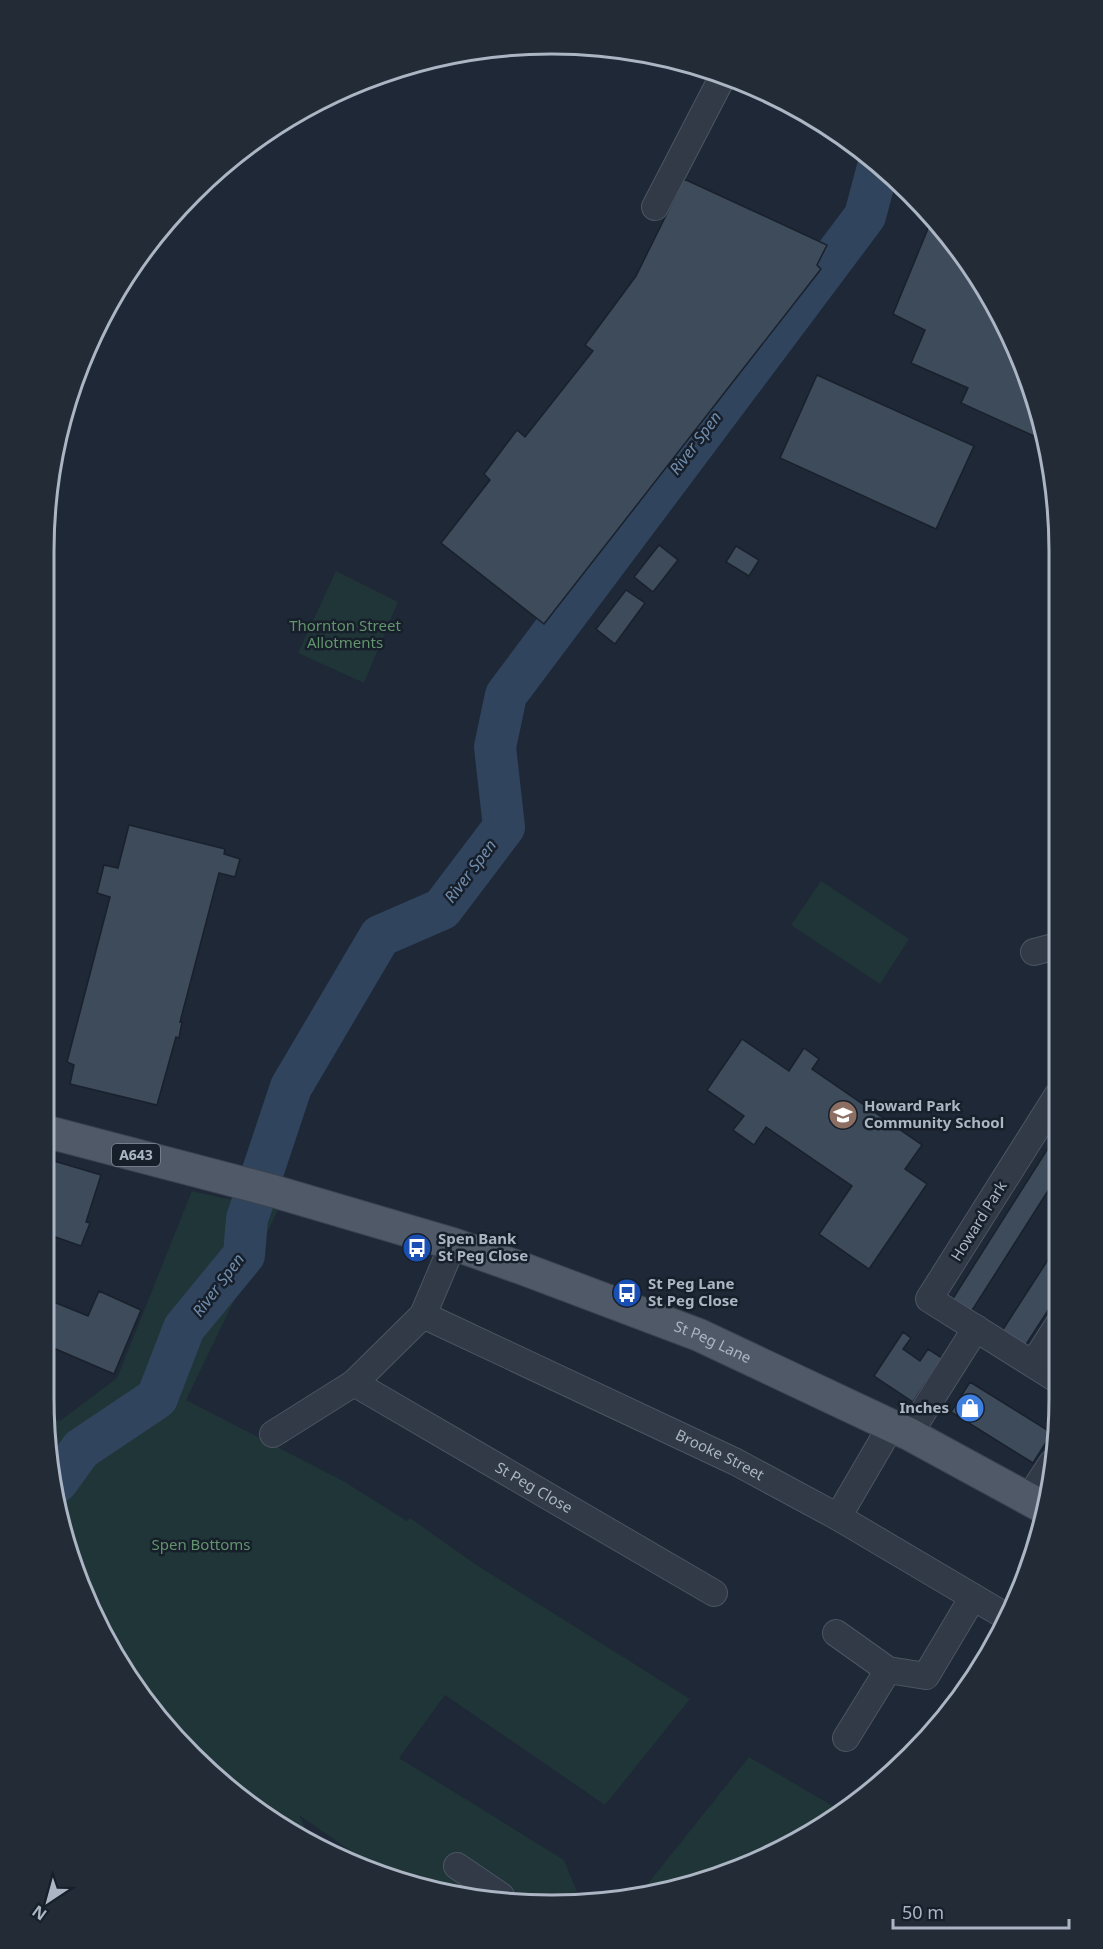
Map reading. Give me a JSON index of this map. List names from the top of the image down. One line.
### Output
{"streets":{"main road":["A643","St Peg Lane"],"street":["Howard Park","Brooke Street","St Peg Close"]},"water":["River Spen"],"parks":["Thornton Street Allotments","Spen Bottoms"],"places":{"school or university":["Howard Park Community School"],"bus stop":["Spen Bank St Peg Close","St Peg Lane St Peg Close"],"shop":["Inches"]},"scale_bar":"50 m","north":"bottom left"}
